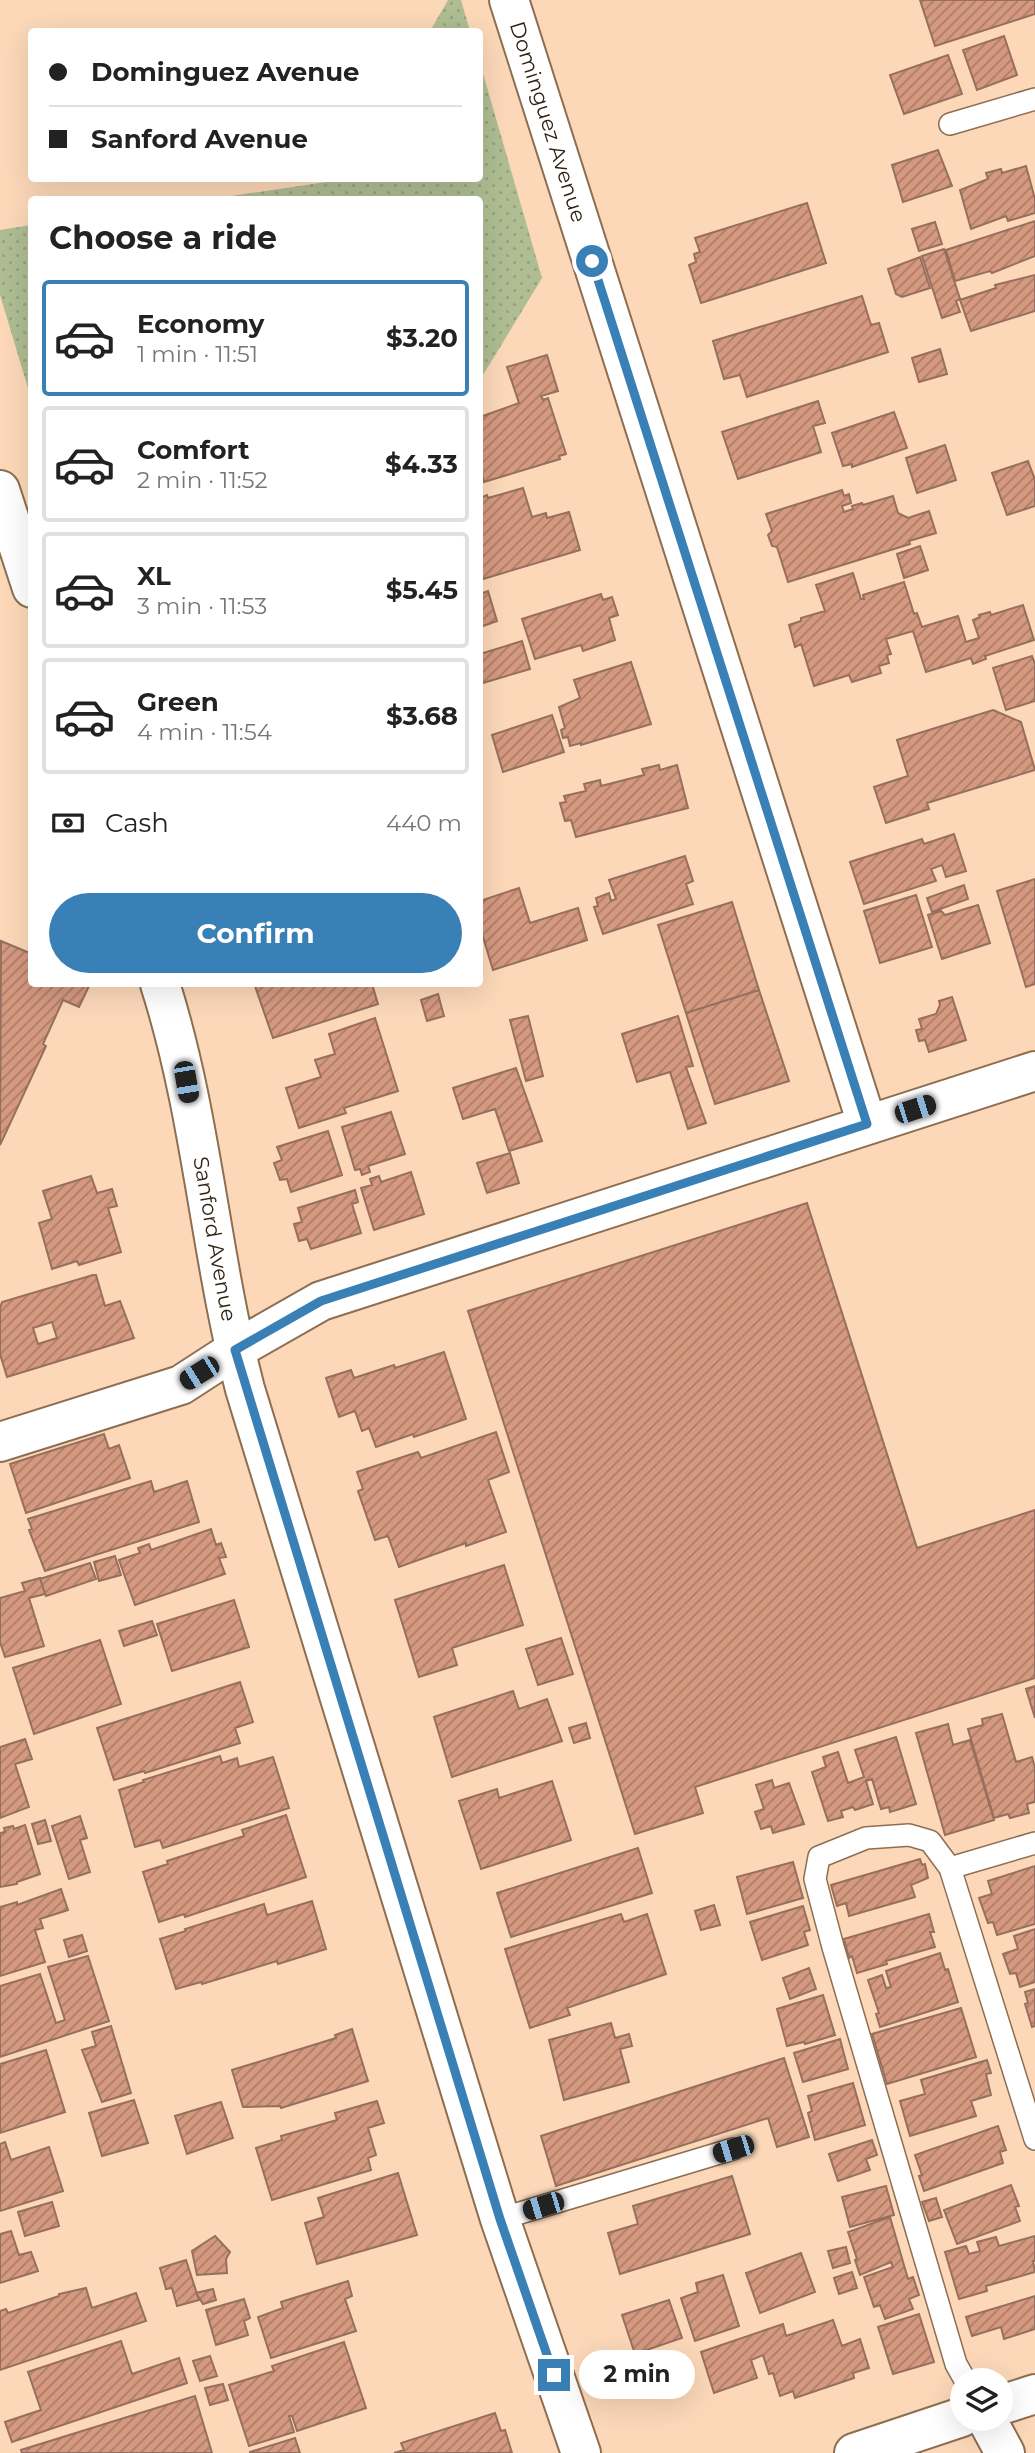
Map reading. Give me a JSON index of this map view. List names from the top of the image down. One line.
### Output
{"streets":{"street":["Dominguez Avenue","Sanford Avenue"]},"page":{"banner":["Dominguez Avenue","Sanford Avenue"],"heading":"Choose a ride","list":[{"name":"Economy","note":"1 min · 11:51","value":"$3.20"},{"name":"Comfort","note":"2 min · 11:52","value":"$4.33"},{"name":"XL","note":"3 min · 11:53","value":"$5.45"},{"name":"Green","note":"4 min · 11:54","value":"$3.68"}],"pay":["Cash","440 m"],"buttons":"Confirm","bubble":"2 min"}}
